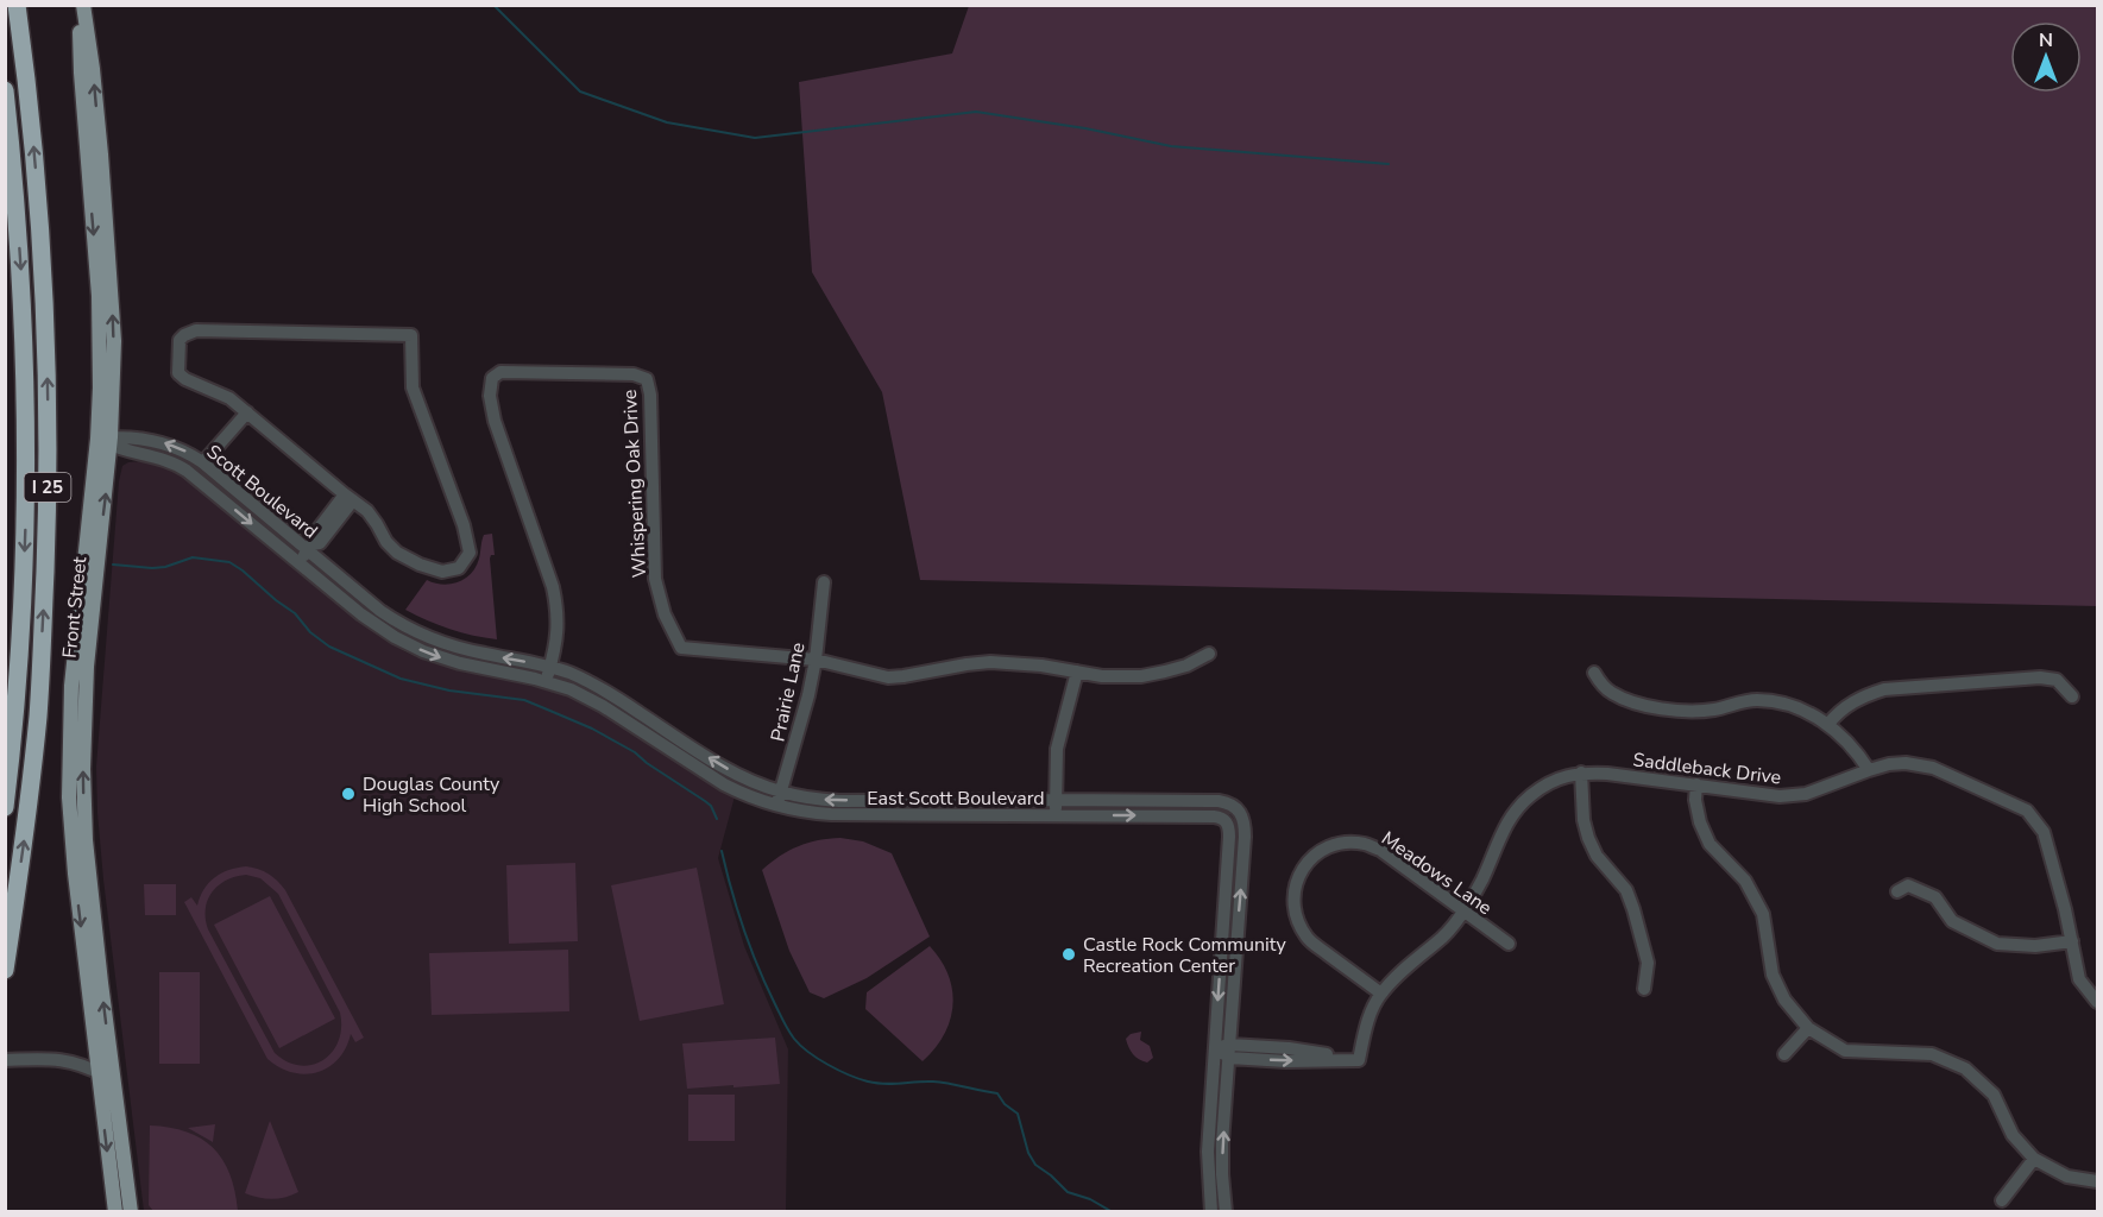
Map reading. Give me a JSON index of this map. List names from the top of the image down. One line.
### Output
{"streets":{"highway":["I 25"],"main road":["Front Street"],"street":["Whispering Oak Drive","Scott Boulevard","Prairie Lane","Saddleback Drive","East Scott Boulevard","Meadows Lane"]},"crossings":[["Whispering Oak Drive","Scott Boulevard"],["Whispering Oak Drive","Prairie Lane"],["Scott Boulevard","Front Street"],["Scott Boulevard","Prairie Lane"],["Scott Boulevard","East Scott Boulevard"],["Prairie Lane","East Scott Boulevard"],["Saddleback Drive","East Scott Boulevard"],["Saddleback Drive","Meadows Lane"]],"places":["Douglas County High School","Castle Rock Community Recreation Center"],"north":"top"}
